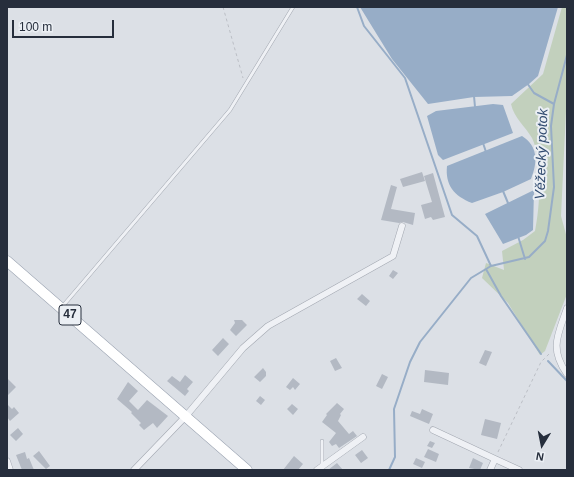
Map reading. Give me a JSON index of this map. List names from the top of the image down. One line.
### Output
{"streets":{"main road":["47"]},"water":["Věžecký potok"],"scale_bar":"100 m","north":"bottom"}
